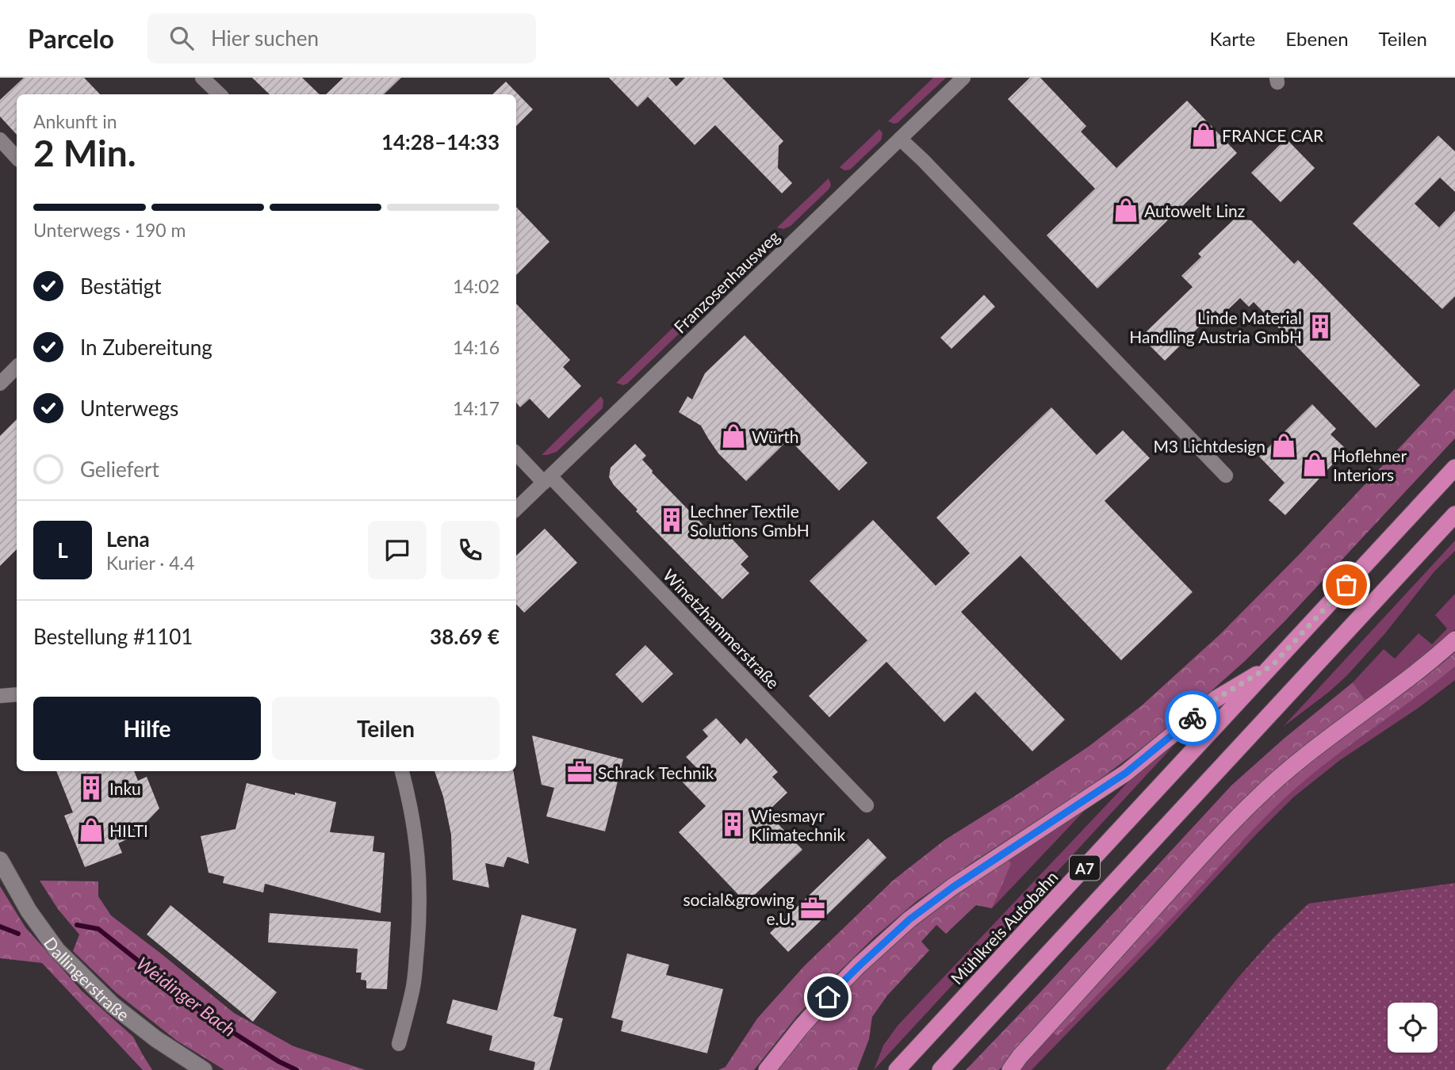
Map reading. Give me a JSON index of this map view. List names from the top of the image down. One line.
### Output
{"streets":{"highway":["A7","Mühlkreis Autobahn"],"street":["Franzosenhausweg","Winetzhammerstraße","Dallingerstraße"]},"crossings":[["Franzosenhausweg","Winetzhammerstraße"]],"water":["Weidinger Bach"],"places":{"shop":["FRANCE CAR","Autowelt Linz","Würth","M3 Lichtdesign","Hoflehner Interiors","HILTI"],"building":["Linde Material Handling Austria GmbH","Lechner Textile Solutions GmbH","Inku","Wiesmayr Klimatechnik"],"office":["Schrack Technik","social&growing e.U."]},"page":{"header":"Parcelo","search":"Hier suchen","nav":["Karte","Ebenen","Teilen"],"heading":["2 Min.","Ankunft in","14:28–14:33"],"panel":["Lena","Kurier · 4.4","Bestellung #1101","38.69 €"],"bar":"Unterwegs · 190 m","list":[["Bestätigt","14:02"],["In Zubereitung","14:16"],["Unterwegs","14:17"],"Geliefert"],"round":"L","buttons":["Hilfe","Teilen"]}}
